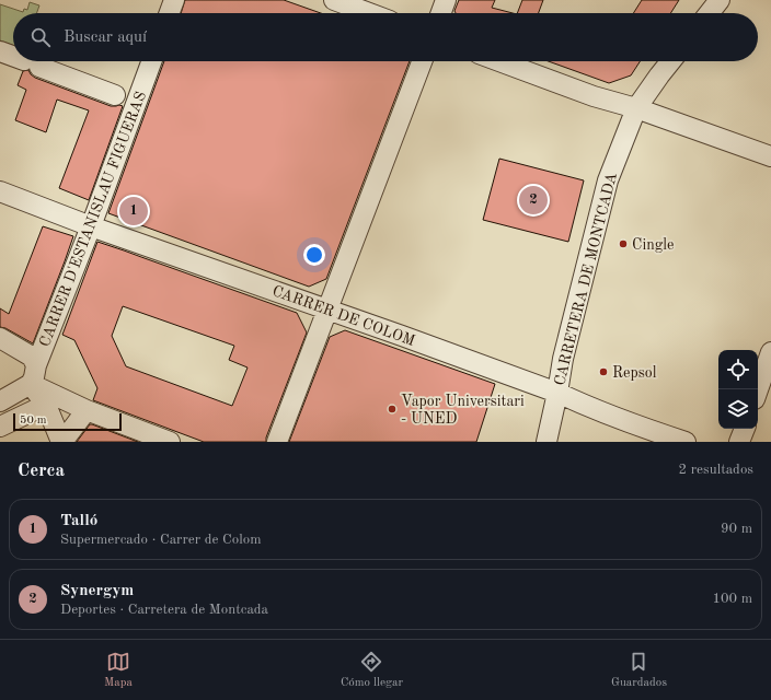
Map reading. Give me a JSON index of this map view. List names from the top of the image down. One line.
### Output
{"streets":{"street":["CARRER D'ESTANISLAU FIGUERAS","CARRETERA DE MONTCADA","CARRER DE COLOM"]},"crossings":[["CARRER D'ESTANISLAU FIGUERAS","CARRER DE COLOM"],["CARRETERA DE MONTCADA","CARRER DE COLOM"]],"places":["Cingle","Repsol","Vapor Universitari - UNED"],"scale_bar":"50 m","page":{"search":"Buscar aquí","pins":["2","1"],"scale":"50 m","heading":["Cerca","2 resultados"],"list":[{"mark":"1","name":"Talló","note":"Supermercado · Carrer de Colom","value":"90 m"},{"mark":"2","name":"Synergym","note":"Deportes · Carretera de Montcada","value":"100 m"}],"nav":["Mapa","Cómo llegar","Guardados"]}}
